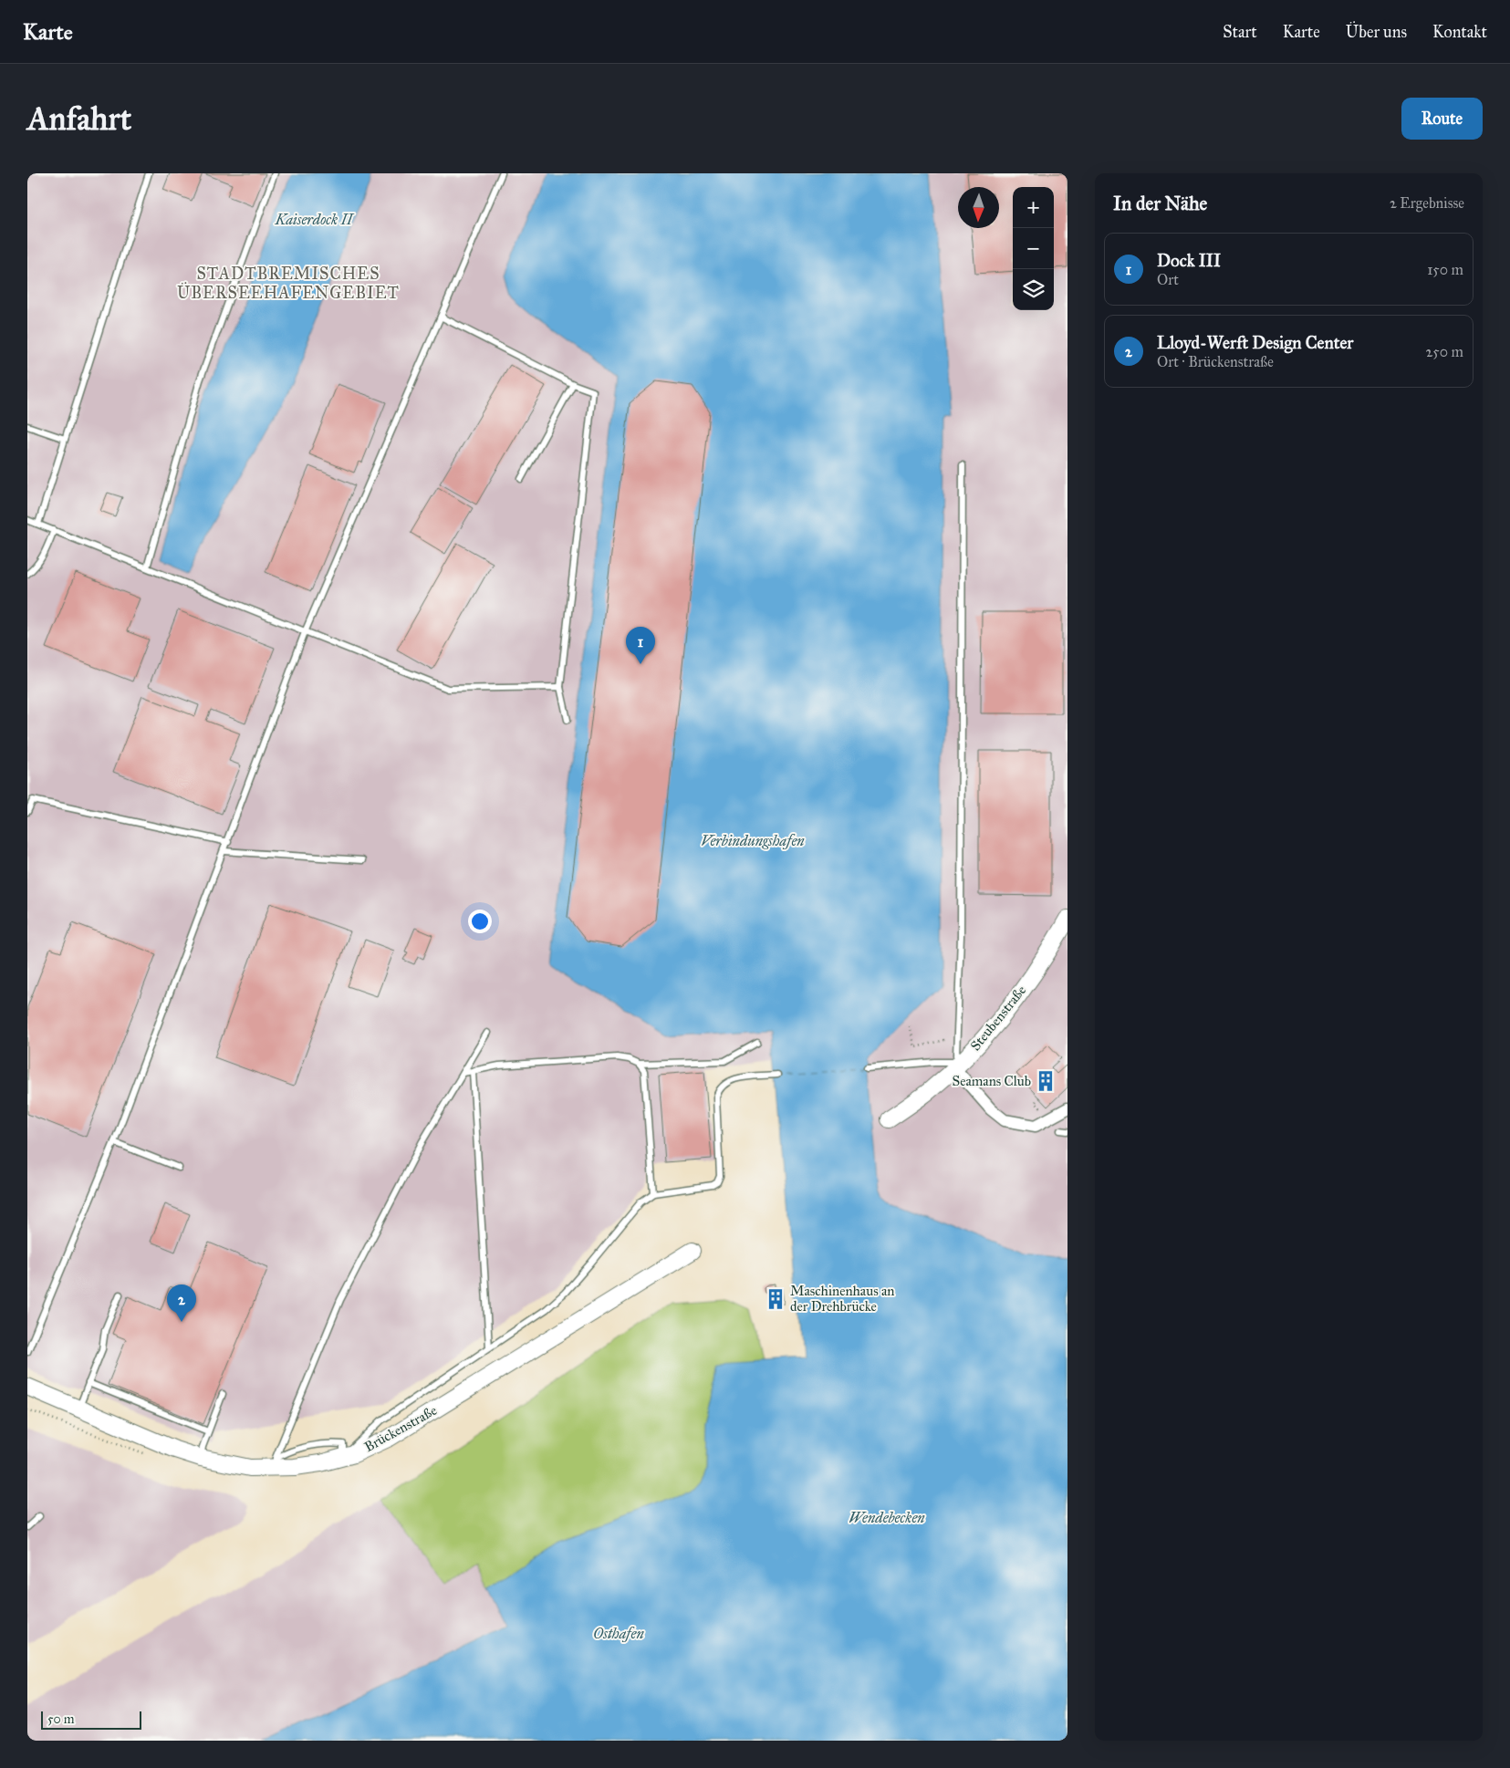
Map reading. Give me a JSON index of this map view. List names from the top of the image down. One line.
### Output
{"streets":{"street":["Steubenstraße","Brückenstraße"]},"districts":["STADTBREMISCHES ÜBERSEEHAFENGEBIET"],"water":["Kaiserdock II","Verbindungshafen","Wendebecken","Osthafen"],"places":{"building":["Seamans Club","Maschinenhaus an der Drehbrücke"]},"scale_bar":"50 m","north":"bottom","page":{"header":"Karte","nav":["Start","Karte","Über uns","Kontakt"],"buttons":"Route","title":"Anfahrt","heading":["In der Nähe","2 Ergebnisse"],"map_buttons":["+","−"],"list":[{"mark":"1","name":"Dock III","note":"Ort","value":"150 m"},{"mark":"2","name":"Lloyd-Werft Design Center","note":"Ort · Brückenstraße","value":"250 m"}],"pins":["1","2"],"scale":"50 m"}}
